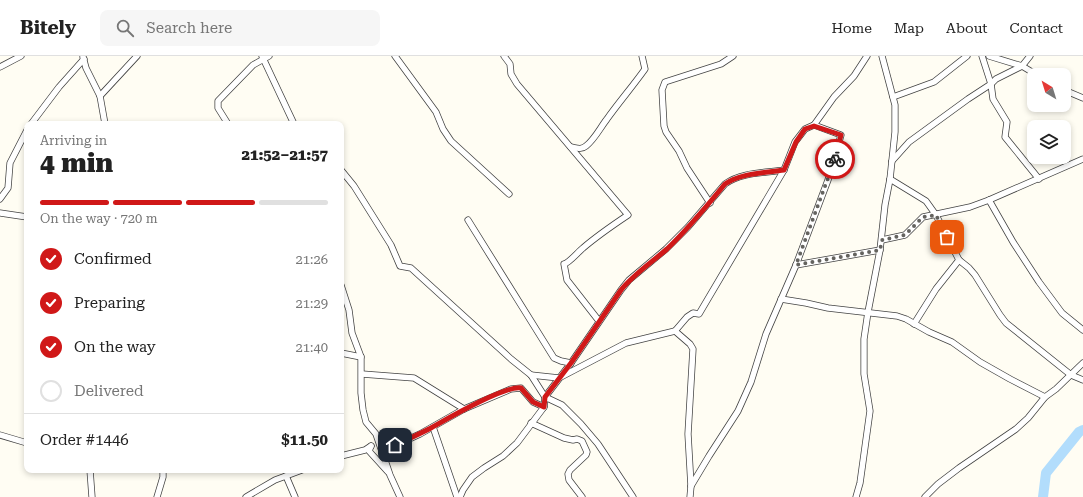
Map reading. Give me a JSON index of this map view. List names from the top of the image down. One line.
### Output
{"north":"top left","page":{"header":"Bitely","search":"Search here","nav":["Home","Map","About","Contact"],"heading":["4 min","Arriving in","21:52–21:57"],"panel":["Order #1446","$11.50"],"bar":"On the way · 720 m","list":[["Confirmed","21:26"],["Preparing","21:29"],["On the way","21:40"],"Delivered"]}}
